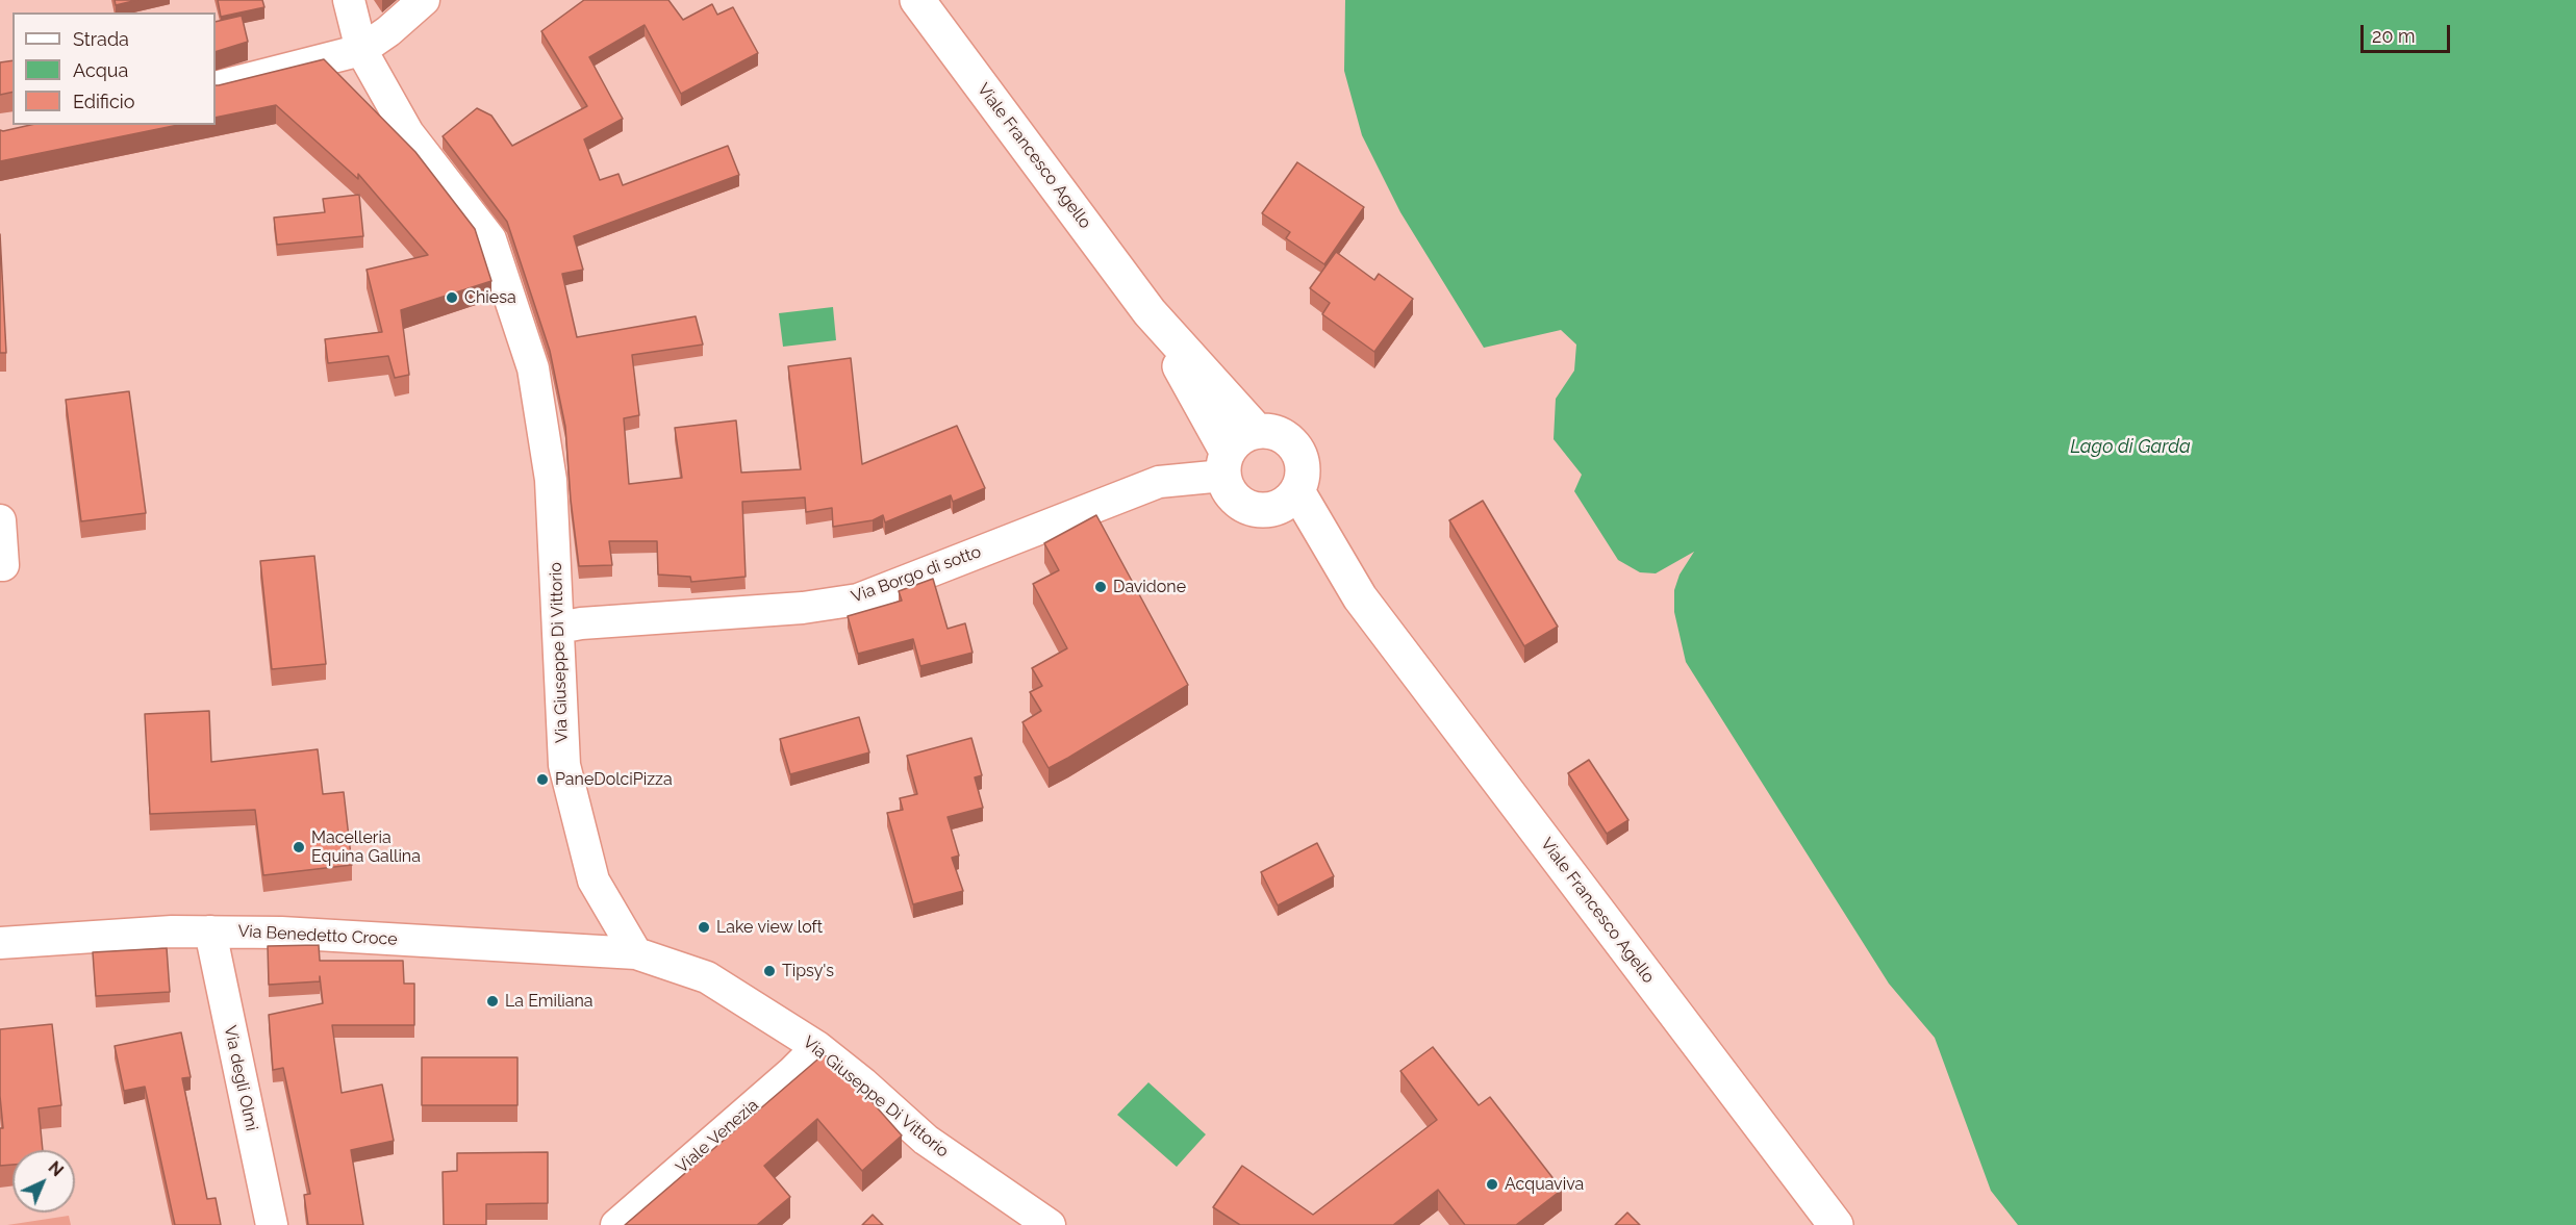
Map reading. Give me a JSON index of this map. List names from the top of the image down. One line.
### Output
{"streets":{"main road":["Viale Francesco Agello"],"street":["Via Borgo di sotto","Via Giuseppe Di Vittorio","Via Benedetto Croce","Via degli Olmi","Viale Venezia"]},"crossings":[["Viale Francesco Agello","Via Borgo di sotto"],["Via Borgo di sotto","Via Giuseppe Di Vittorio"],["Via Giuseppe Di Vittorio","Via Benedetto Croce"],["Via Giuseppe Di Vittorio","Viale Venezia"],["Via Benedetto Croce","Via degli Olmi"]],"water":["Lago di Garda"],"places":["Chiesa","Davidone","PaneDolciPizza","Macelleria Equina Gallina","Lake view loft","Tipsy's","La Emiliana","Acquaviva"],"legend":["Strada","Acqua","Edificio"],"scale_bar":"20 m","north":"top right"}
